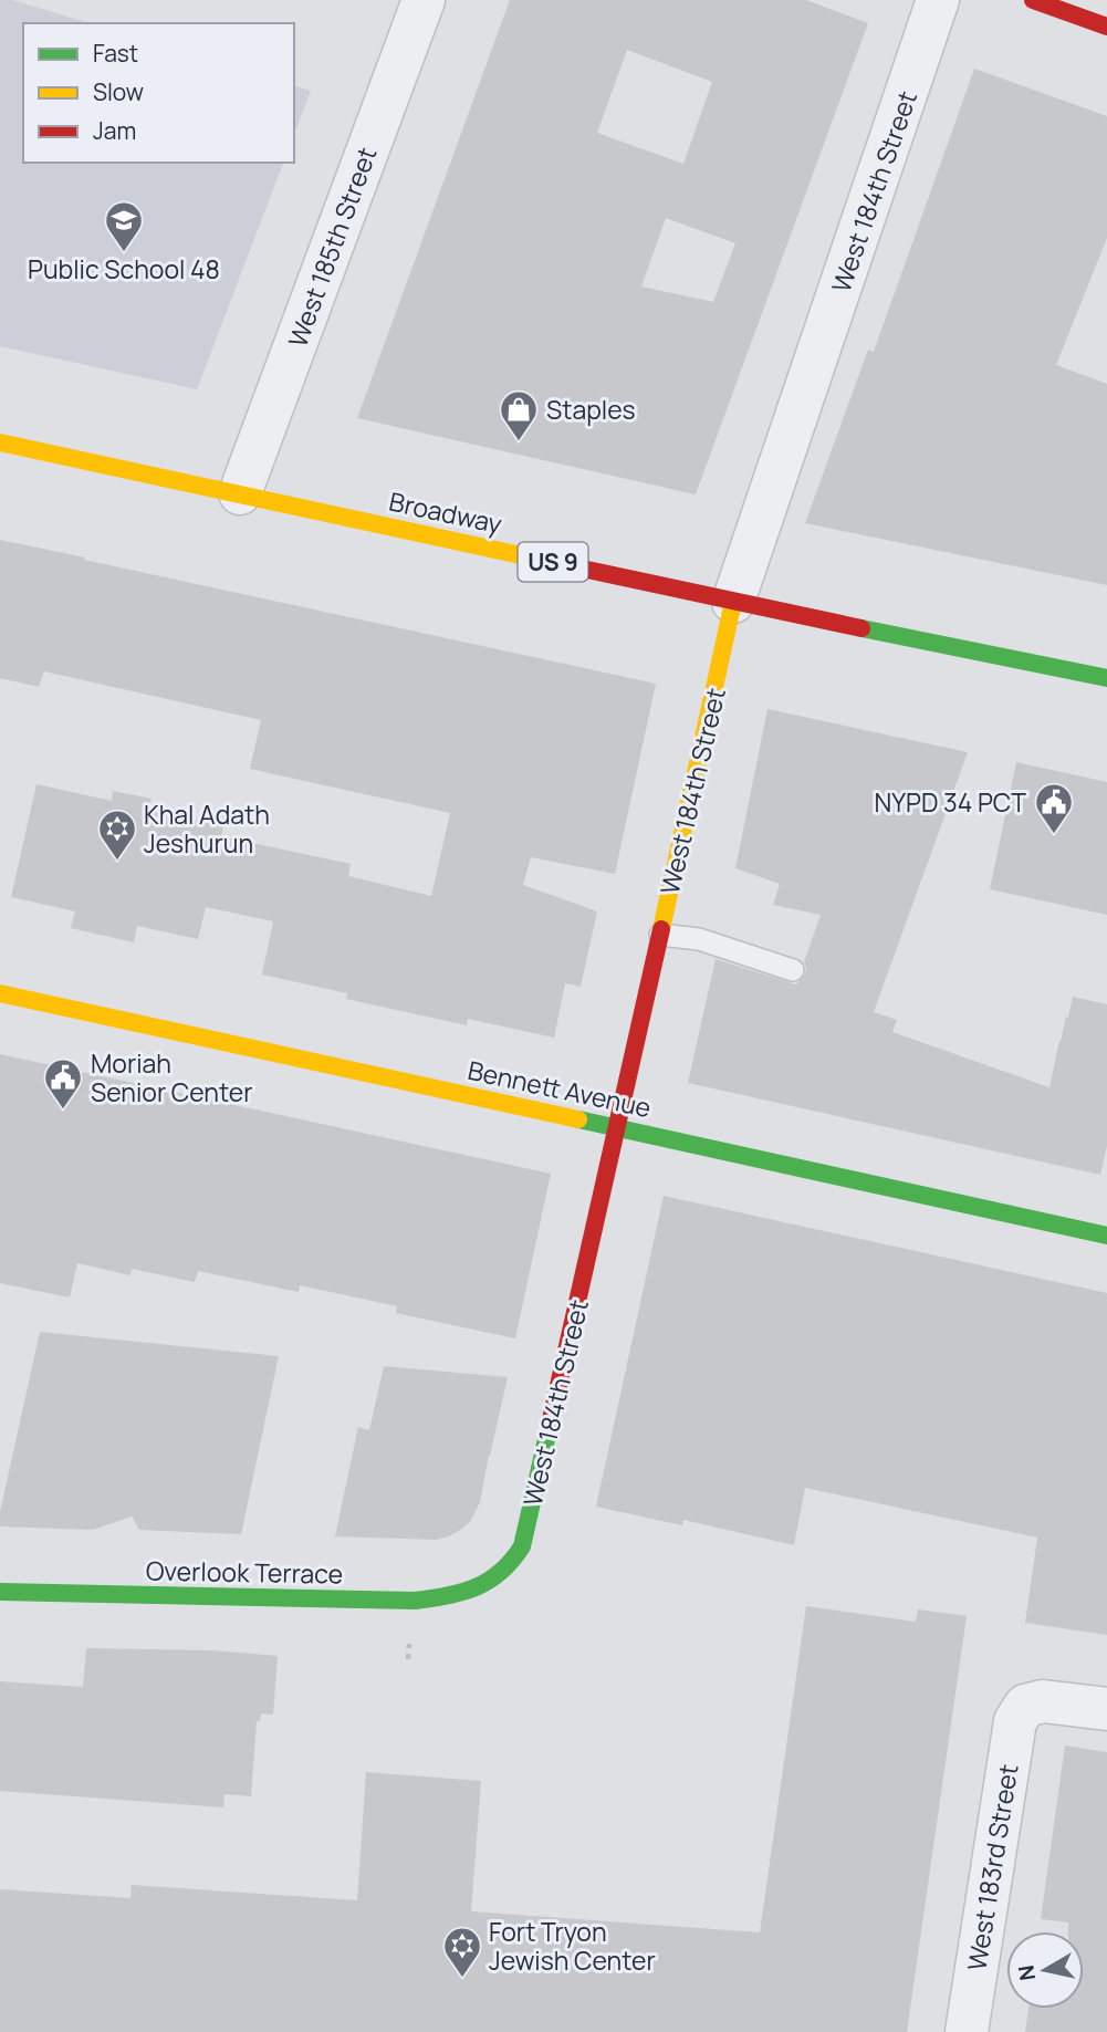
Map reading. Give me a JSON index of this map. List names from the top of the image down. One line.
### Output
{"streets":{"street":["West 184th Street","West 185th Street","Broadway","US 9","Bennett Avenue","Overlook Terrace","West 183rd Street"]},"crossings":[["West 184th Street","Broadway"],["West 184th Street","Bennett Avenue"],["West 184th Street","Overlook Terrace"],["West 185th Street","Broadway"]],"places":{"school or university":["Public School 48"],"shop":["Staples"],"public building":["NYPD 34 PCT","Moriah Senior Center"],"synagogue":["Khal Adath Jeshurun","Fort Tryon Jewish Center"]},"legend":["Fast","Slow","Jam"],"north":"left"}
